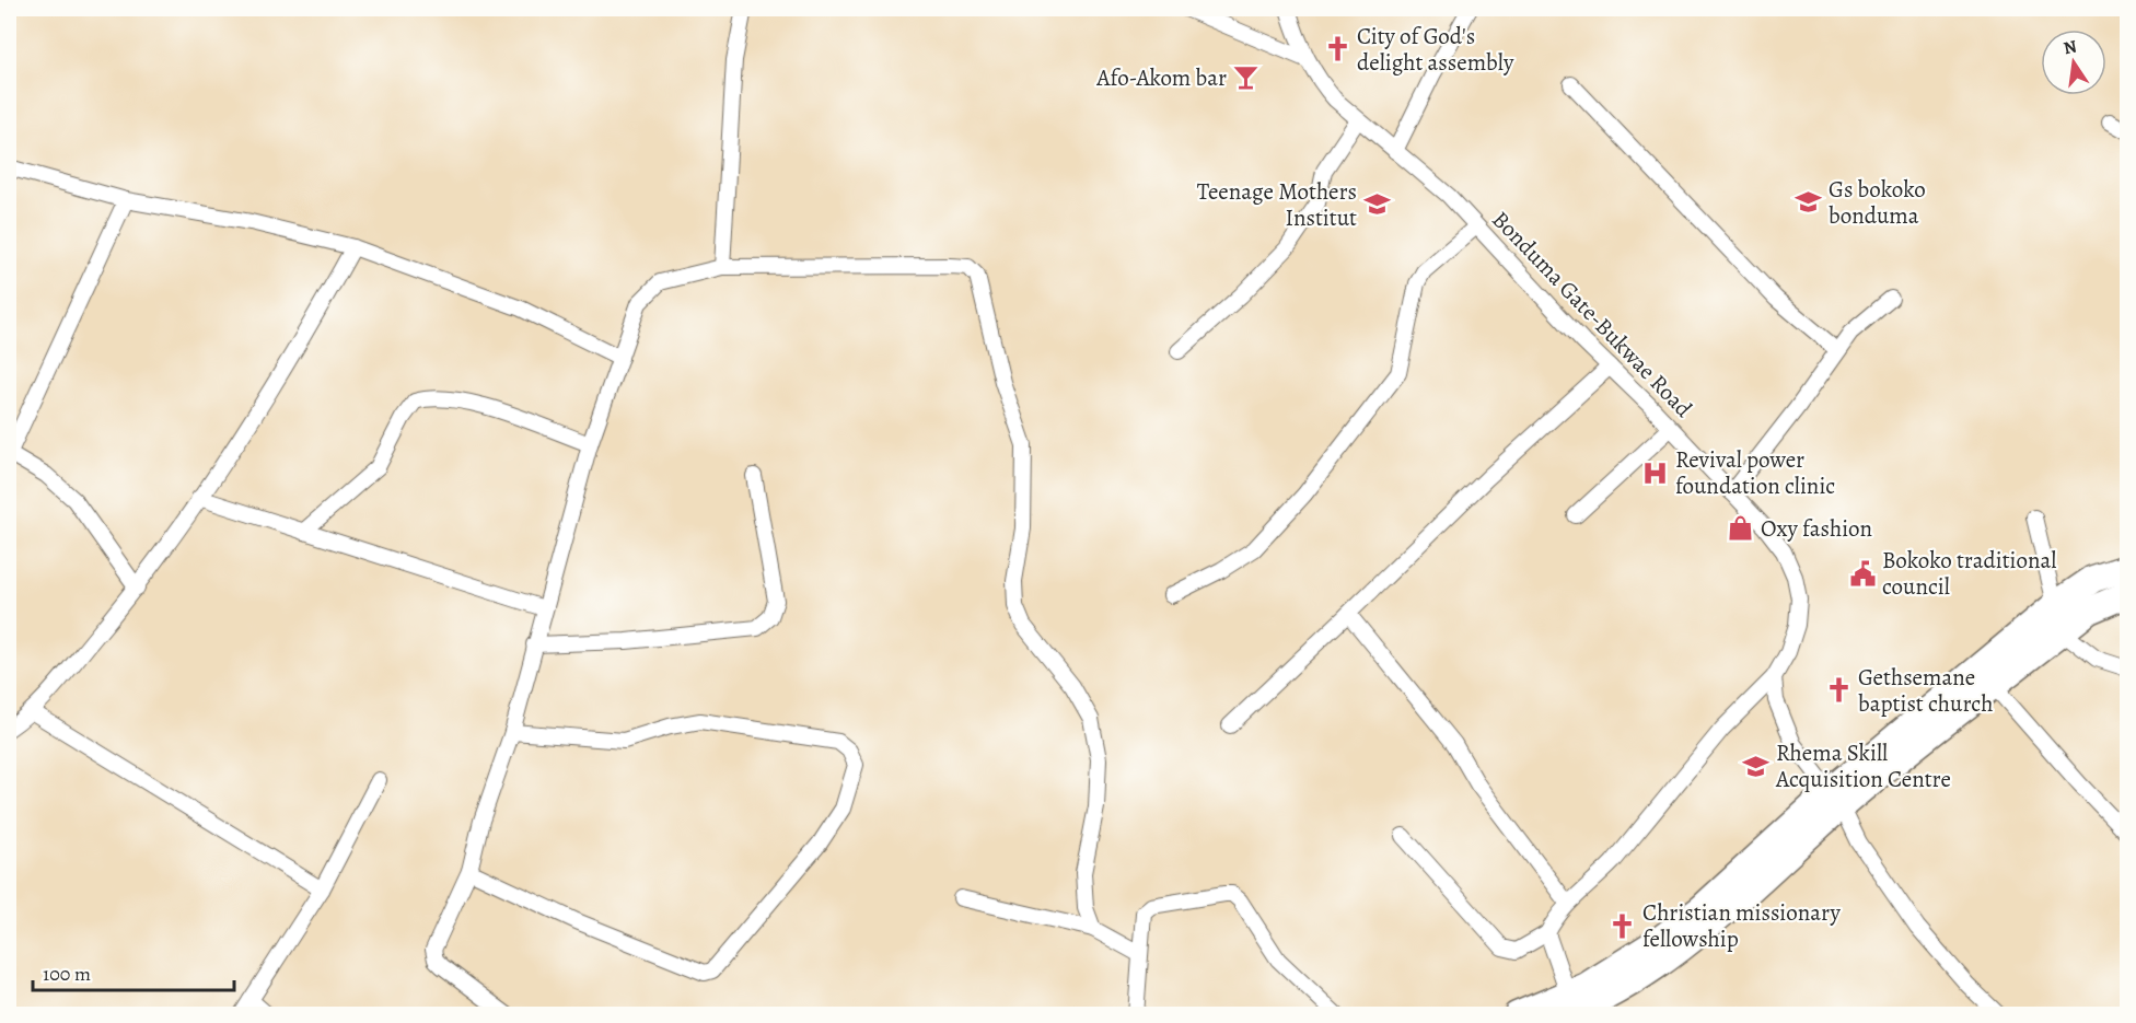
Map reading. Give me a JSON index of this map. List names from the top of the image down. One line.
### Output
{"streets":{"street":["Bonduma Gate-Bukwae Road"]},"places":{"church":["City of God's delight assembly","Gethsemane baptist church","Christian missionary fellowship"],"bar":["Afo-Akom bar"],"school or university":["Gs bokoko bonduma","Teenage Mothers Institut","Rhema Skill Acquisition Centre"],"hospital":["Revival power foundation clinic"],"shop":["Oxy fashion"],"public building":["Bokoko traditional council"]},"scale_bar":"100 m","north":"top"}
